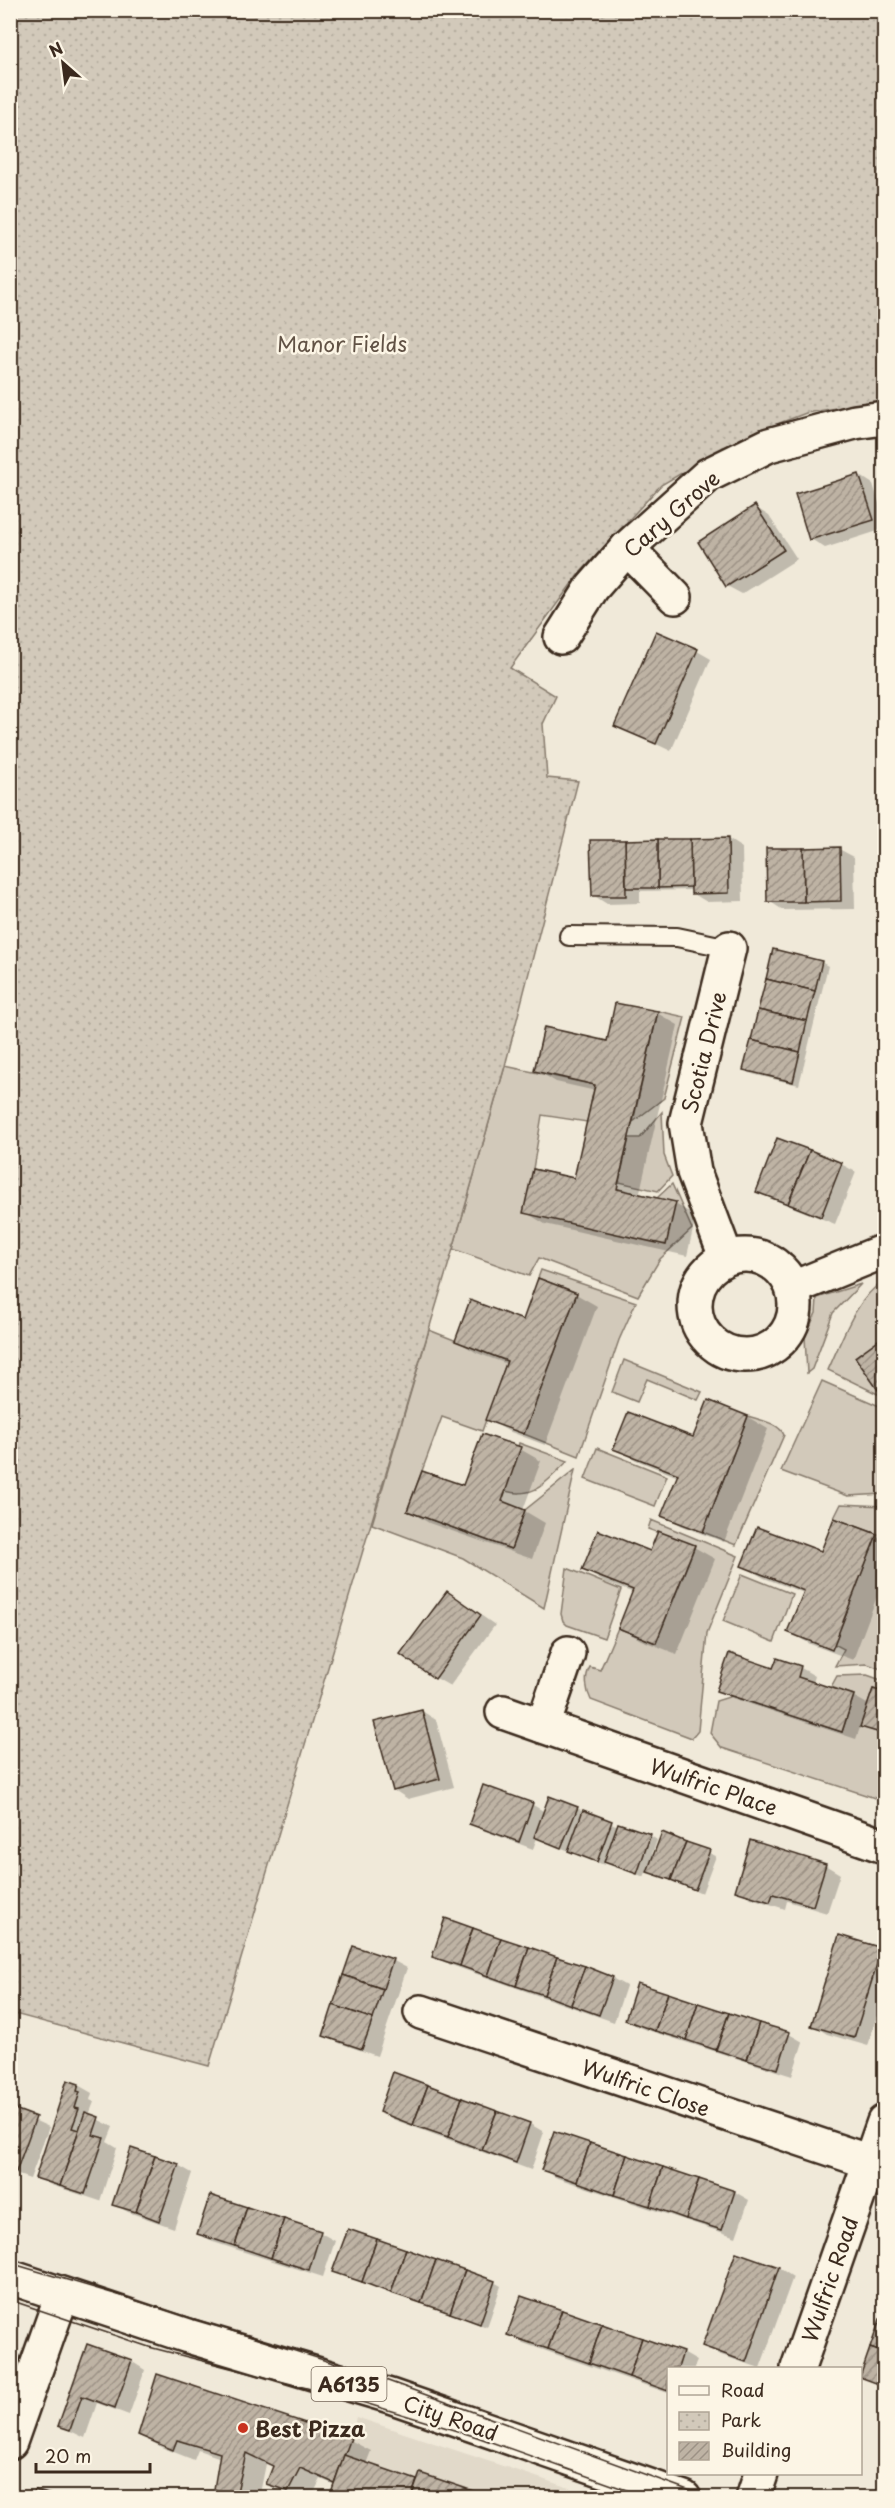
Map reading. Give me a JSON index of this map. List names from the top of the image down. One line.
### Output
{"streets":{"street":["Cary Grove","Scotia Drive","Wulfric Place","Wulfric Close","Wulfric Road","A6135","City Road"]},"crossings":[["Wulfric Close","Wulfric Road"]],"parks":["Manor Fields"],"places":["Best Pizza"],"legend":["Road","Park","Building"],"scale_bar":"20 m","north":"top left"}
